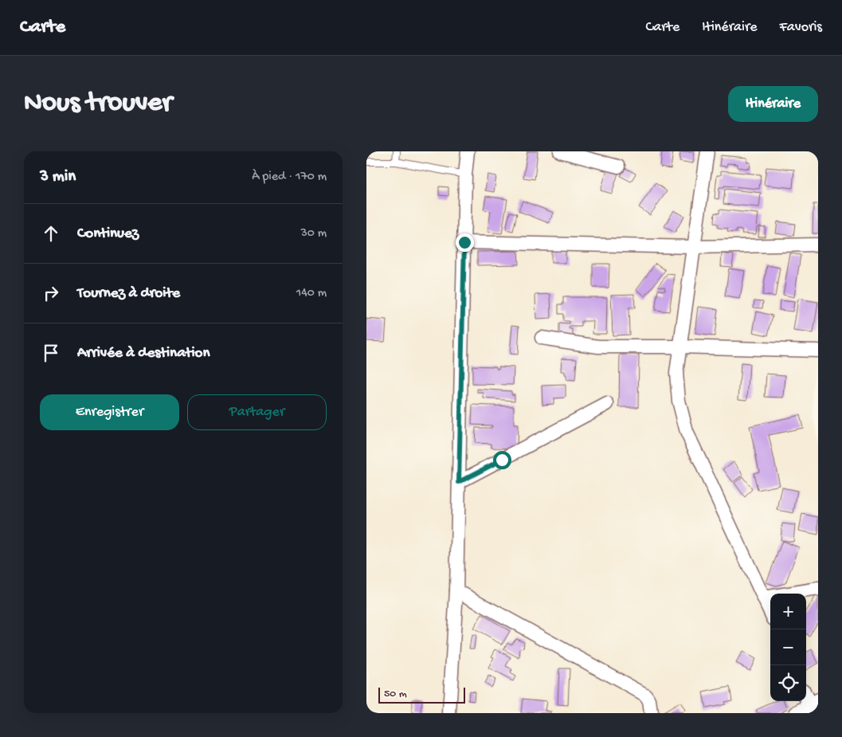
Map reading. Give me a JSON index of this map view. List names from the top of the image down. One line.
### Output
{"scale_bar":"50 m","page":{"header":"Carte","nav":["Carte","Itinéraire","Favoris"],"buttons":["Itinéraire",["Enregistrer","Partager"]],"title":"Nous trouver","heading":["3 min","À pied · 170 m"],"list":[["Continuez","30 m"],["Tournez à droite","140 m"],"Arrivée à destination"],"map_buttons":["+","−"],"scale":"50 m"}}
